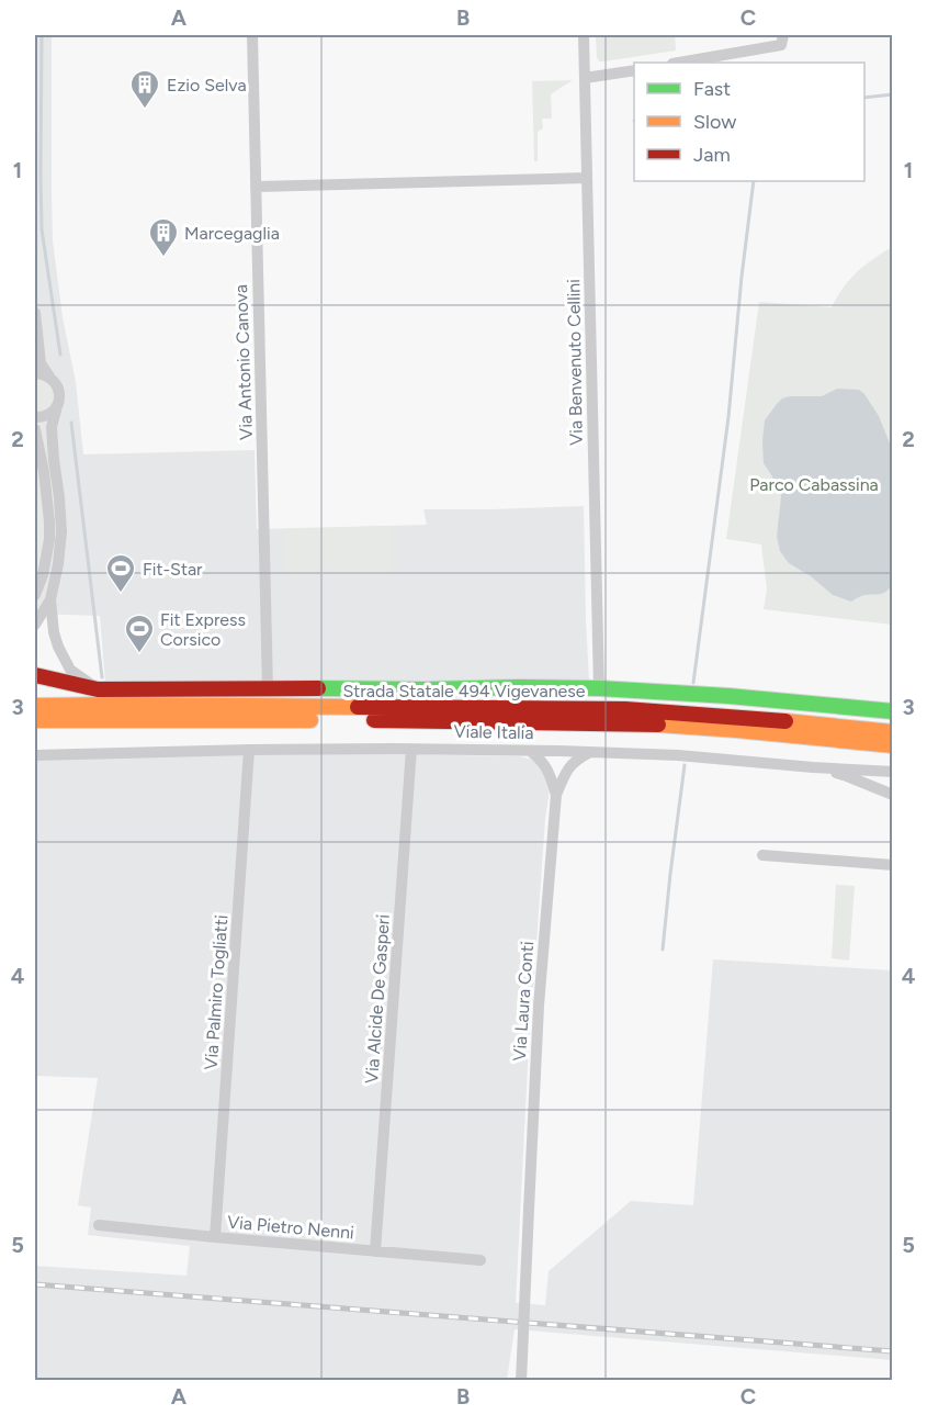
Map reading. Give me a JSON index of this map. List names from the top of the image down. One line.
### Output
{"streets":{"main road":["Strada Statale 494 Vigevanese","Viale Italia"],"street":["Via Antonio Canova","Via Benvenuto Cellini","Via Palmiro Togliatti","Via Alcide De Gasperi","Via Laura Conti","Via Pietro Nenni"]},"crossings":[["Via Antonio Canova","Viale Italia"],["Via Benvenuto Cellini","Viale Italia"],["Strada Statale 494 Vigevanese","Viale Italia"],["Viale Italia","Via Palmiro Togliatti"],["Viale Italia","Via Alcide De Gasperi"],["Viale Italia","Via Laura Conti"],["Via Palmiro Togliatti","Via Pietro Nenni"],["Via Alcide De Gasperi","Via Pietro Nenni"]],"parks":["Parco Cabassina"],"places":{"building":["Ezio Selva","Marcegaglia"],"sports":["Fit-Star","Fit Express Corsico"]},"legend":["Fast","Slow","Jam"],"grid":{"columns":["A","B","C"],"rows":["1","2","3","4","5"]}}
